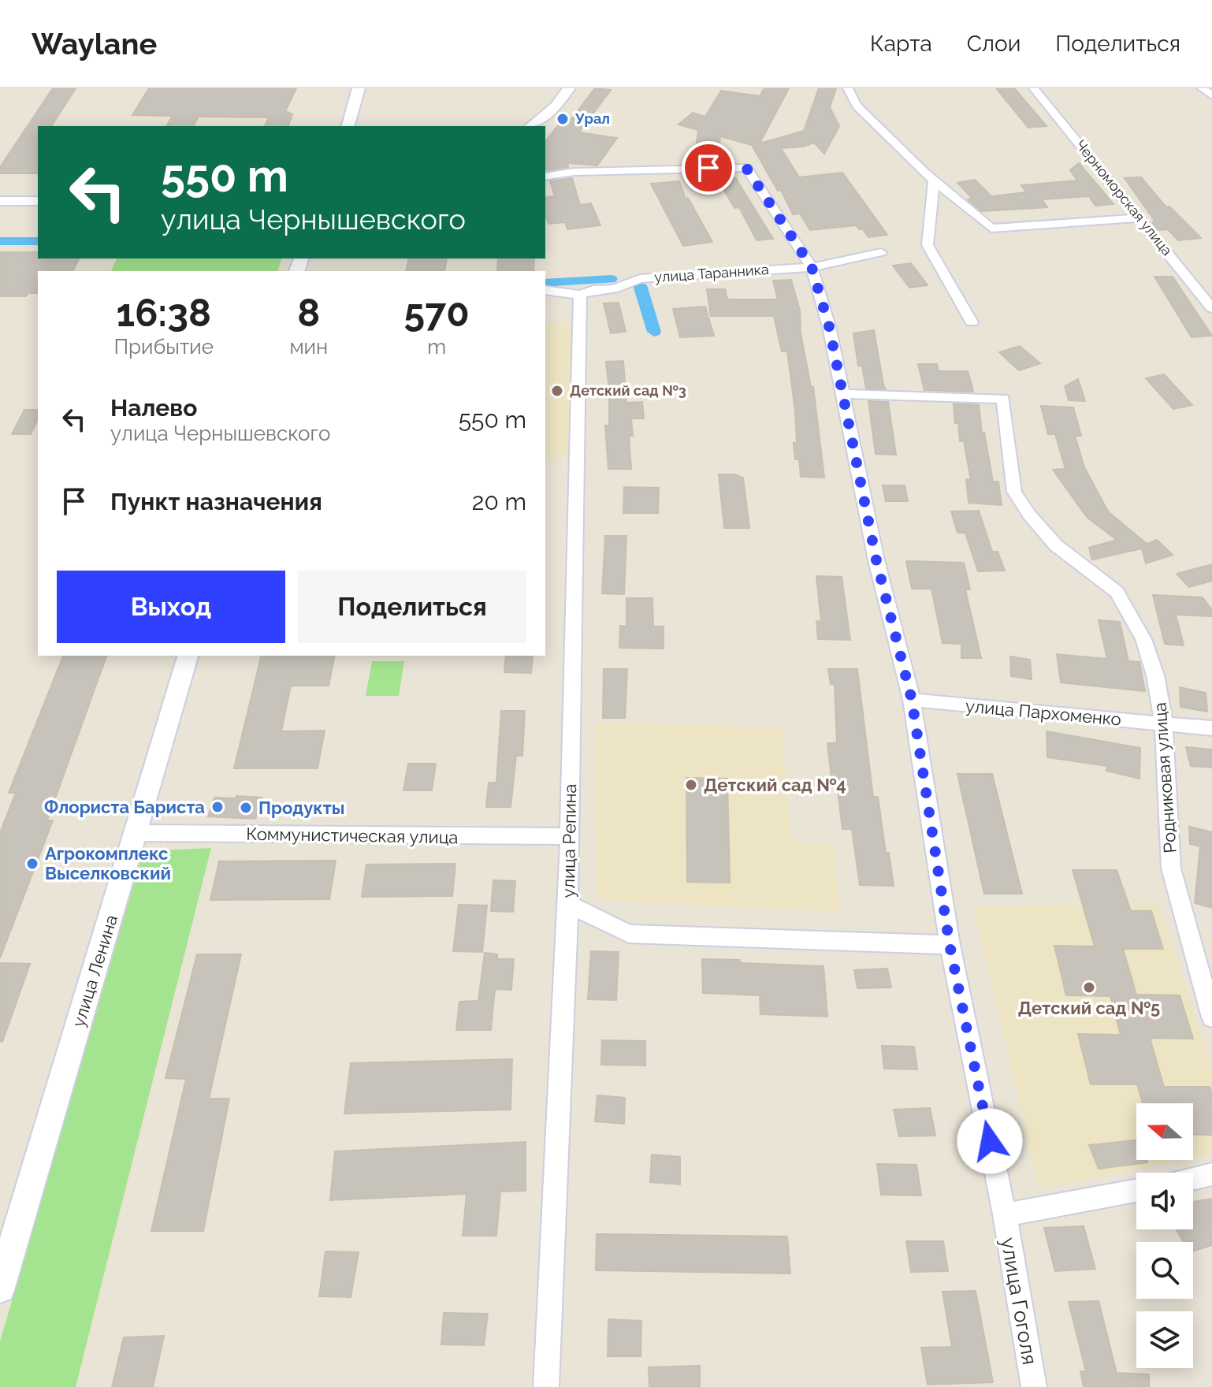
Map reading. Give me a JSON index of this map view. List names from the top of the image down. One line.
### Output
{"streets":{"street":["Черноморская улица","улица Таранника","улица Пархоменко","Родниковая улица","Коммунистическая улица","улица Репина","улица Ленина","улица Гоголя"]},"crossings":[["улица Таранника","улица Репина"],["улица Таранника","улица Гоголя"],["улица Пархоменко","Родниковая улица"],["улица Пархоменко","улица Гоголя"],["Родниковая улица","улица Гоголя"],["Коммунистическая улица","улица Репина"],["Коммунистическая улица","улица Ленина"]],"places":["Урал","Детский сад №3","Детский сад №4","Флориста Бариста","Продукты","Агрокомплекс Выселковский","Детский сад №5"],"north":"left","page":{"header":"Waylane","nav":["Карта","Слои","Поделиться"],"turn":["550 m","улица Чернышевского"],"eta":["16:38","Прибытие","8","мин","570","m"],"list":[{"name":"Налево","note":"улица Чернышевского","value":"550 m"},{"name":"Пункт назначения","value":"20 m"}],"buttons":["Выход","Поделиться"]}}
